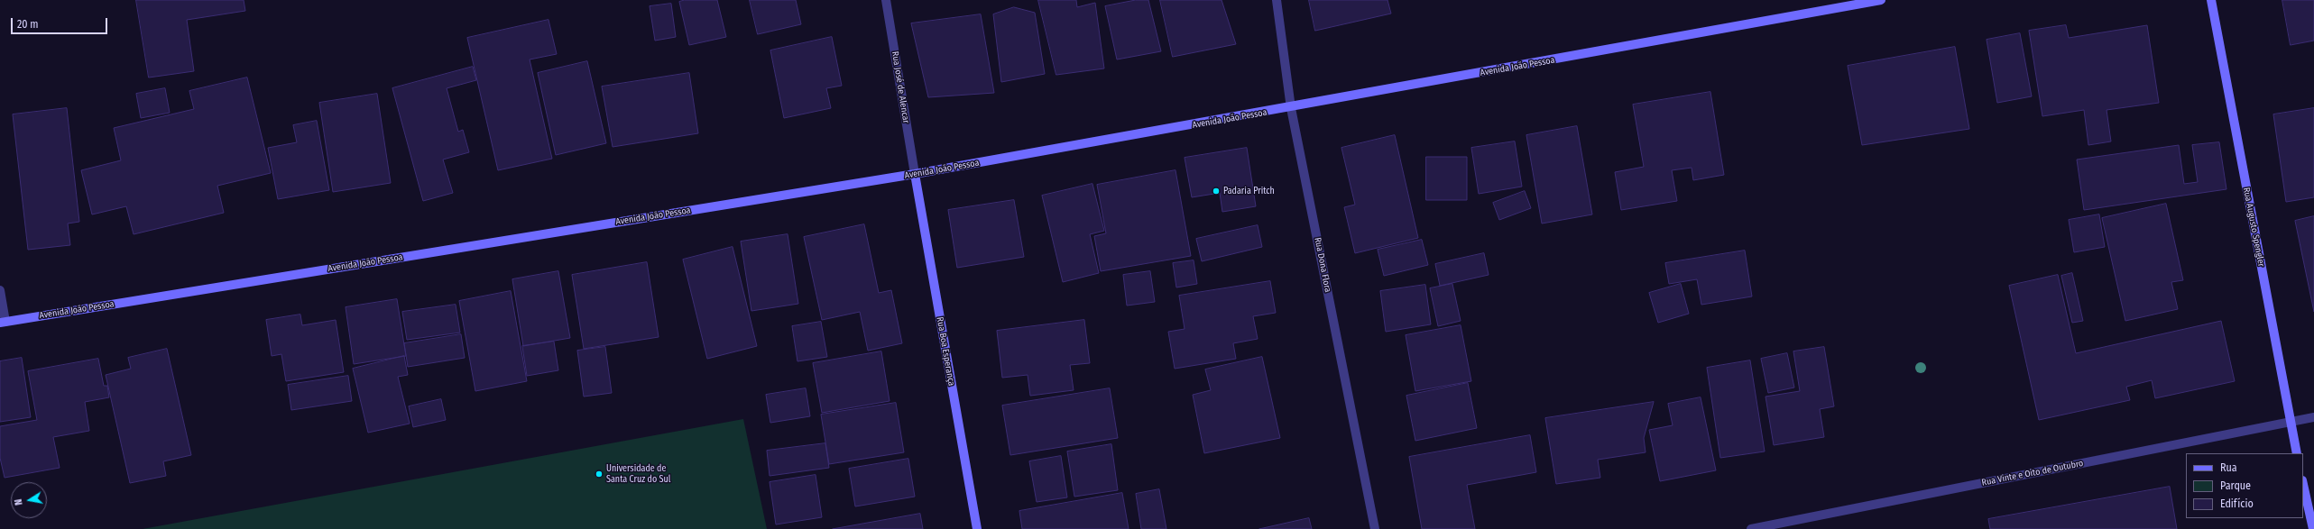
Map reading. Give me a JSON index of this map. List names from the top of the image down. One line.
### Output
{"streets":{"street":["Avenida João Pessoa","Rua José de Alencar","Rua Augusto Spengler","Rua Dona Flora","Rua Boa Esperança","Rua Vinte e Oito de Outubro"]},"crossings":[["Avenida João Pessoa","Rua José de Alencar"],["Avenida João Pessoa","Rua Dona Flora"],["Avenida João Pessoa","Rua Boa Esperança"],["Rua José de Alencar","Rua Boa Esperança"],["Rua Augusto Spengler","Rua Vinte e Oito de Outubro"]],"places":["Padaria Pritch","Universidade de Santa Cruz do Sul"],"legend":["Rua","Parque","Edifício"],"scale_bar":"20 m","north":"left"}
